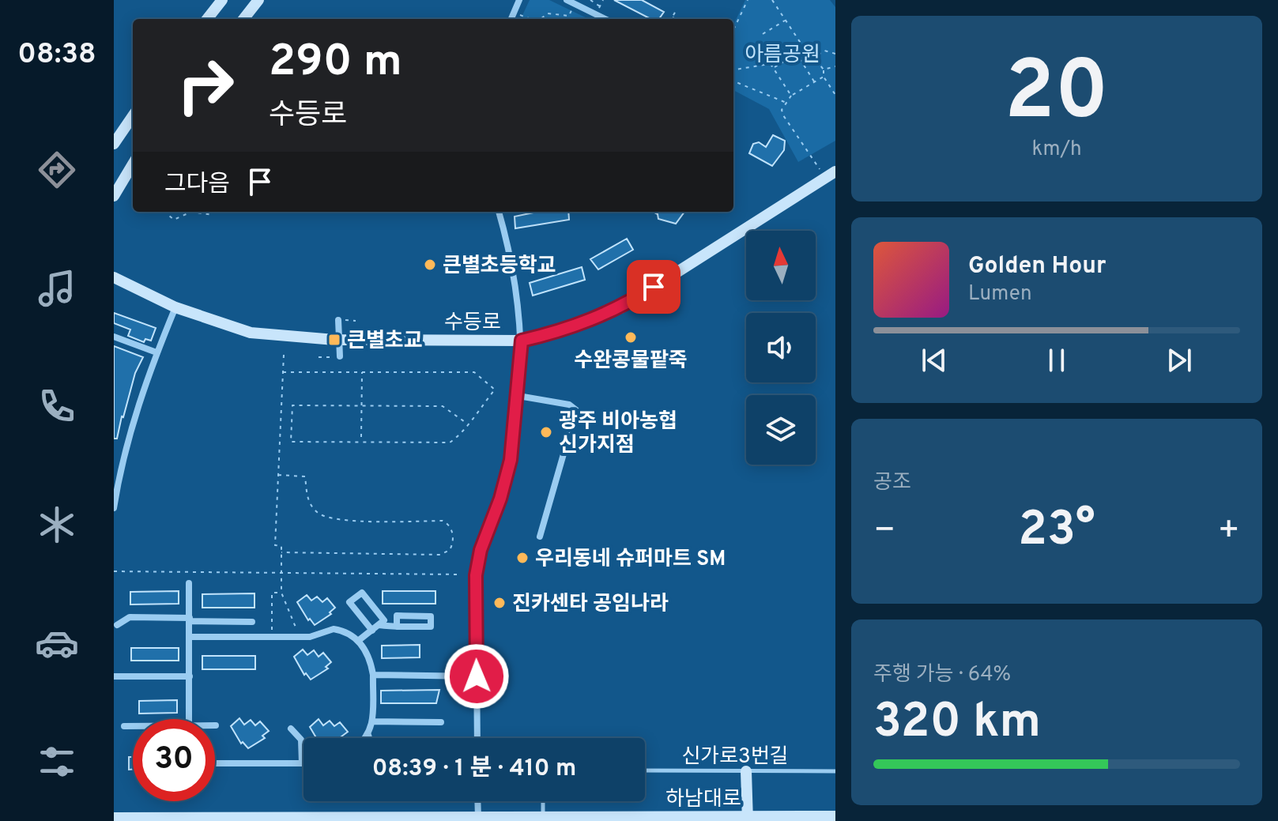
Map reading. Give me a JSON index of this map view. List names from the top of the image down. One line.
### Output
{"streets":{"main road":["수등로","하남대로"],"lane":["신가로3번길"]},"parks":["아름공원"],"places":{"other":["큰별초등학교","수완콩물팥죽","광주 비아농협 신가지점","우리동네 슈퍼마트 SM","진카센타 공임나라"],"transit":["큰별초교"]},"north":"top","page":{"tabs":"08:38","tile":[["20","km/h"],"공조",["주행 가능 · 64%","320 km"]],"turn":["290 m","수등로"],"then":"그다음","song":["Golden Hour","Lumen"],"heat":["−","23°","+"],"limit":"30","trip":"08:39 · 1 분 · 410 m"}}
